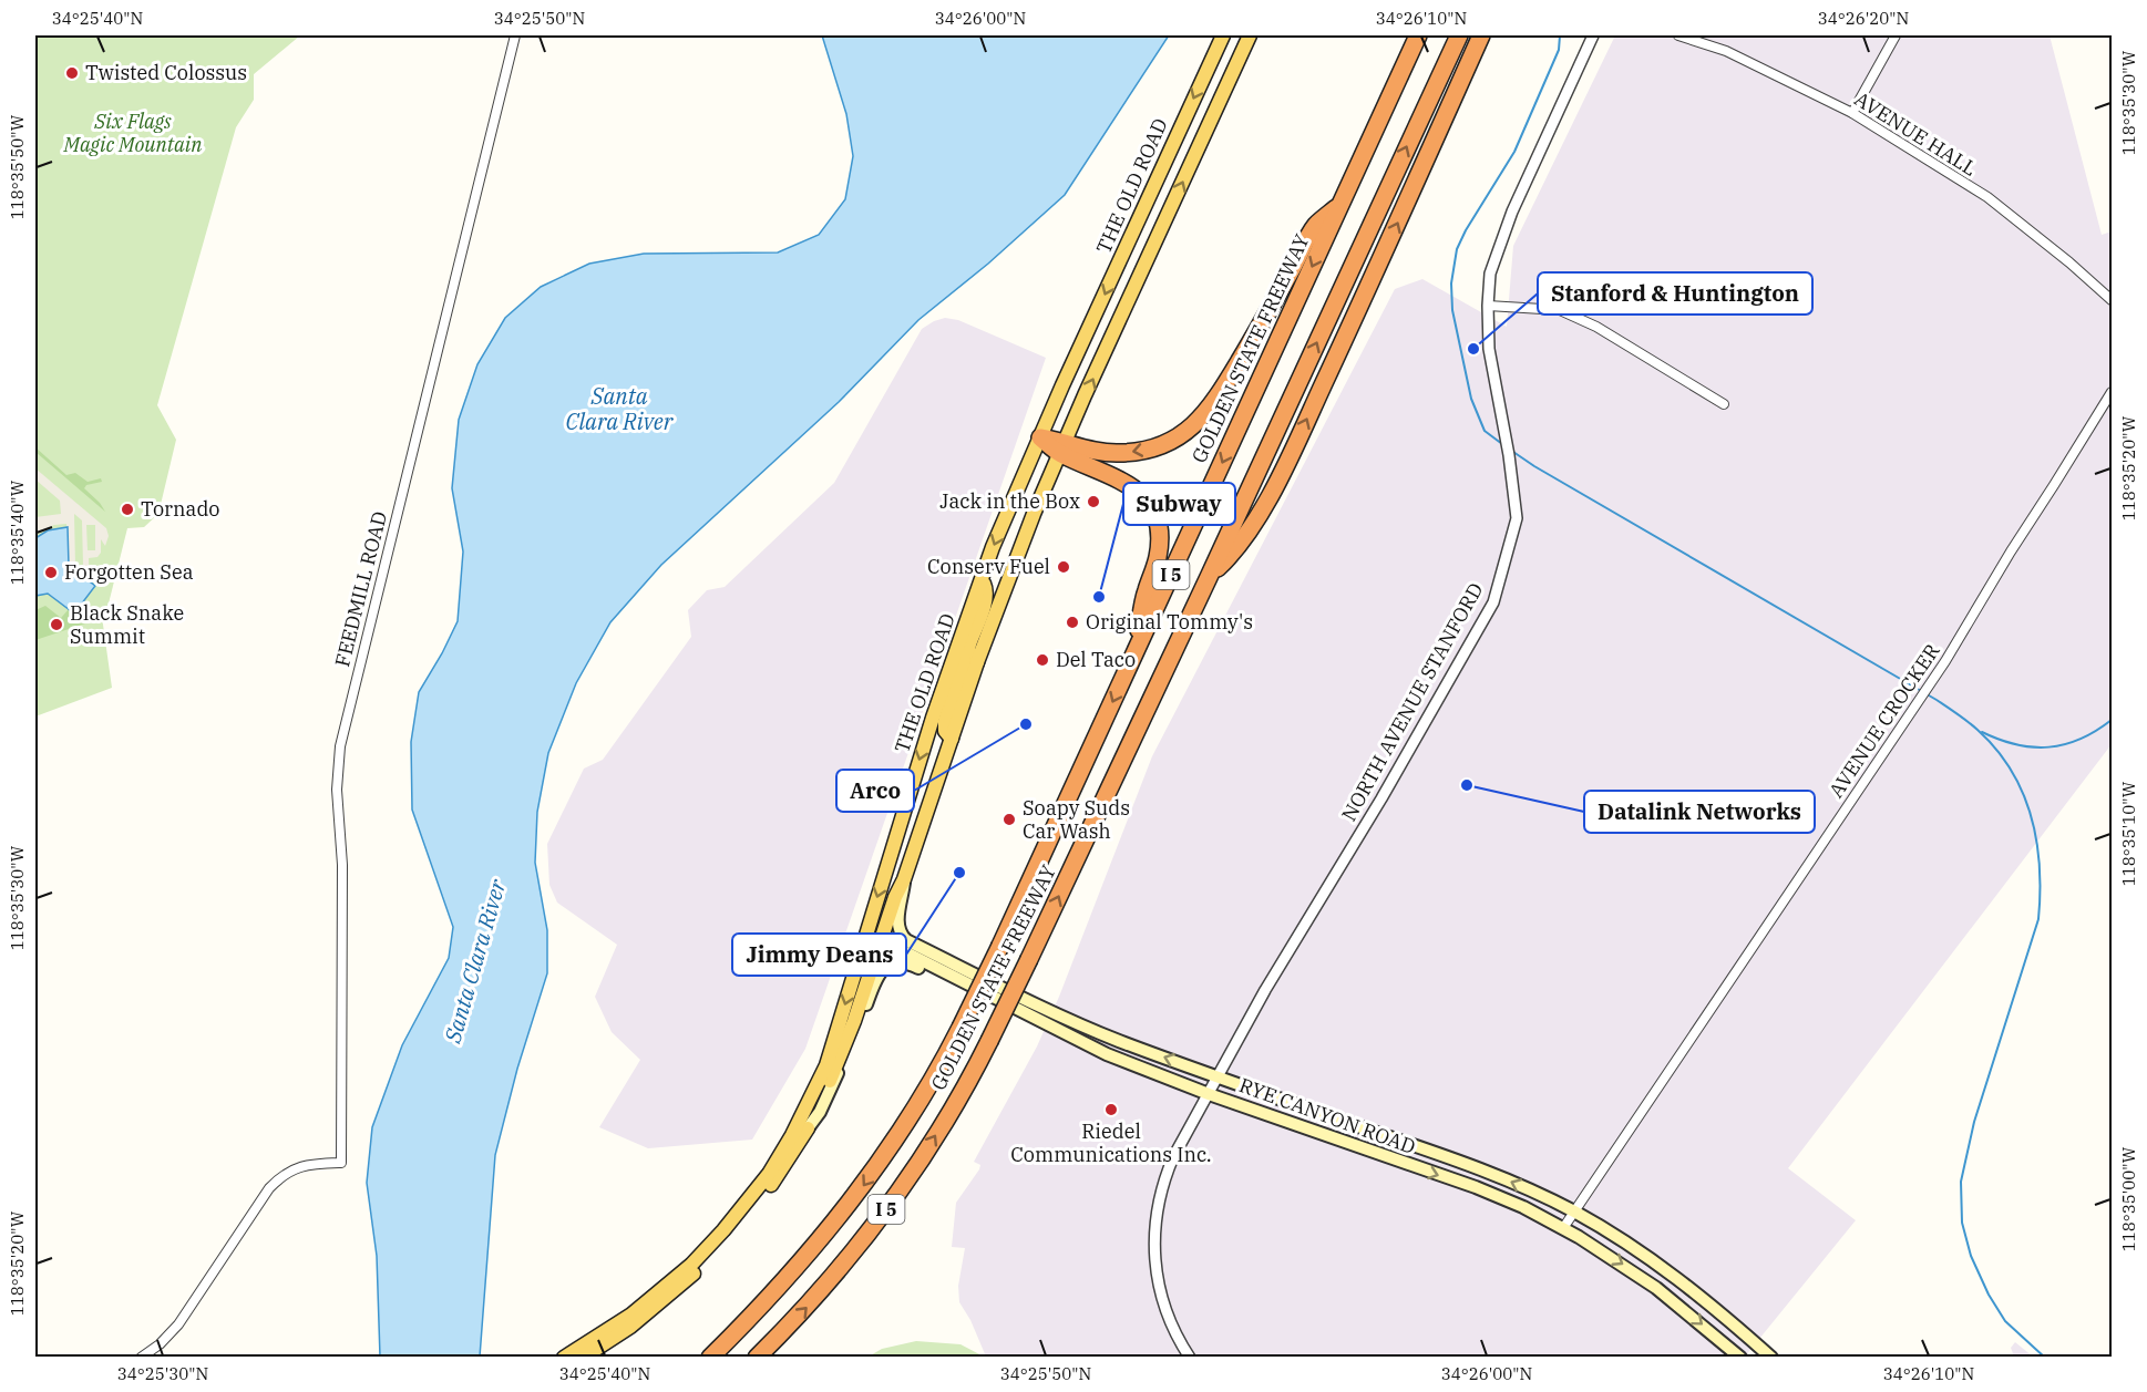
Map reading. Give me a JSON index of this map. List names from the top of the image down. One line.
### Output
{"streets":{"highway":["GOLDEN STATE FREEWAY","I 5"],"main road":["THE OLD ROAD","RYE CANYON ROAD"],"street":["AVENUE HALL","FEEDMILL ROAD","NORTH AVENUE STANFORD","AVENUE CROCKER"]},"crossings":[["THE OLD ROAD","RYE CANYON ROAD"],["NORTH AVENUE STANFORD","RYE CANYON ROAD"],["AVENUE CROCKER","RYE CANYON ROAD"]],"water":["Santa Clara River"],"parks":["Six Flags Magic Mountain"],"places":["Twisted Colossus","Stanford & Huntington","Jack in the Box","Tornado","Conserv Fuel","Forgotten Sea","Subway","Original Tommy's","Black Snake Summit","Del Taco","Arco","Datalink Networks","Soapy Suds Car Wash","Jimmy Deans","Riedel Communications Inc."],"coordinates":["34°25'40\"N","34°25'50\"N","34°26'00\"N","34°26'10\"N","34°26'20\"N","118°35'30\"W","118°35'50\"W","118°35'20\"W","118°35'40\"W","118°35'10\"W","118°35'00\"W","34°25'30\"N"]}
